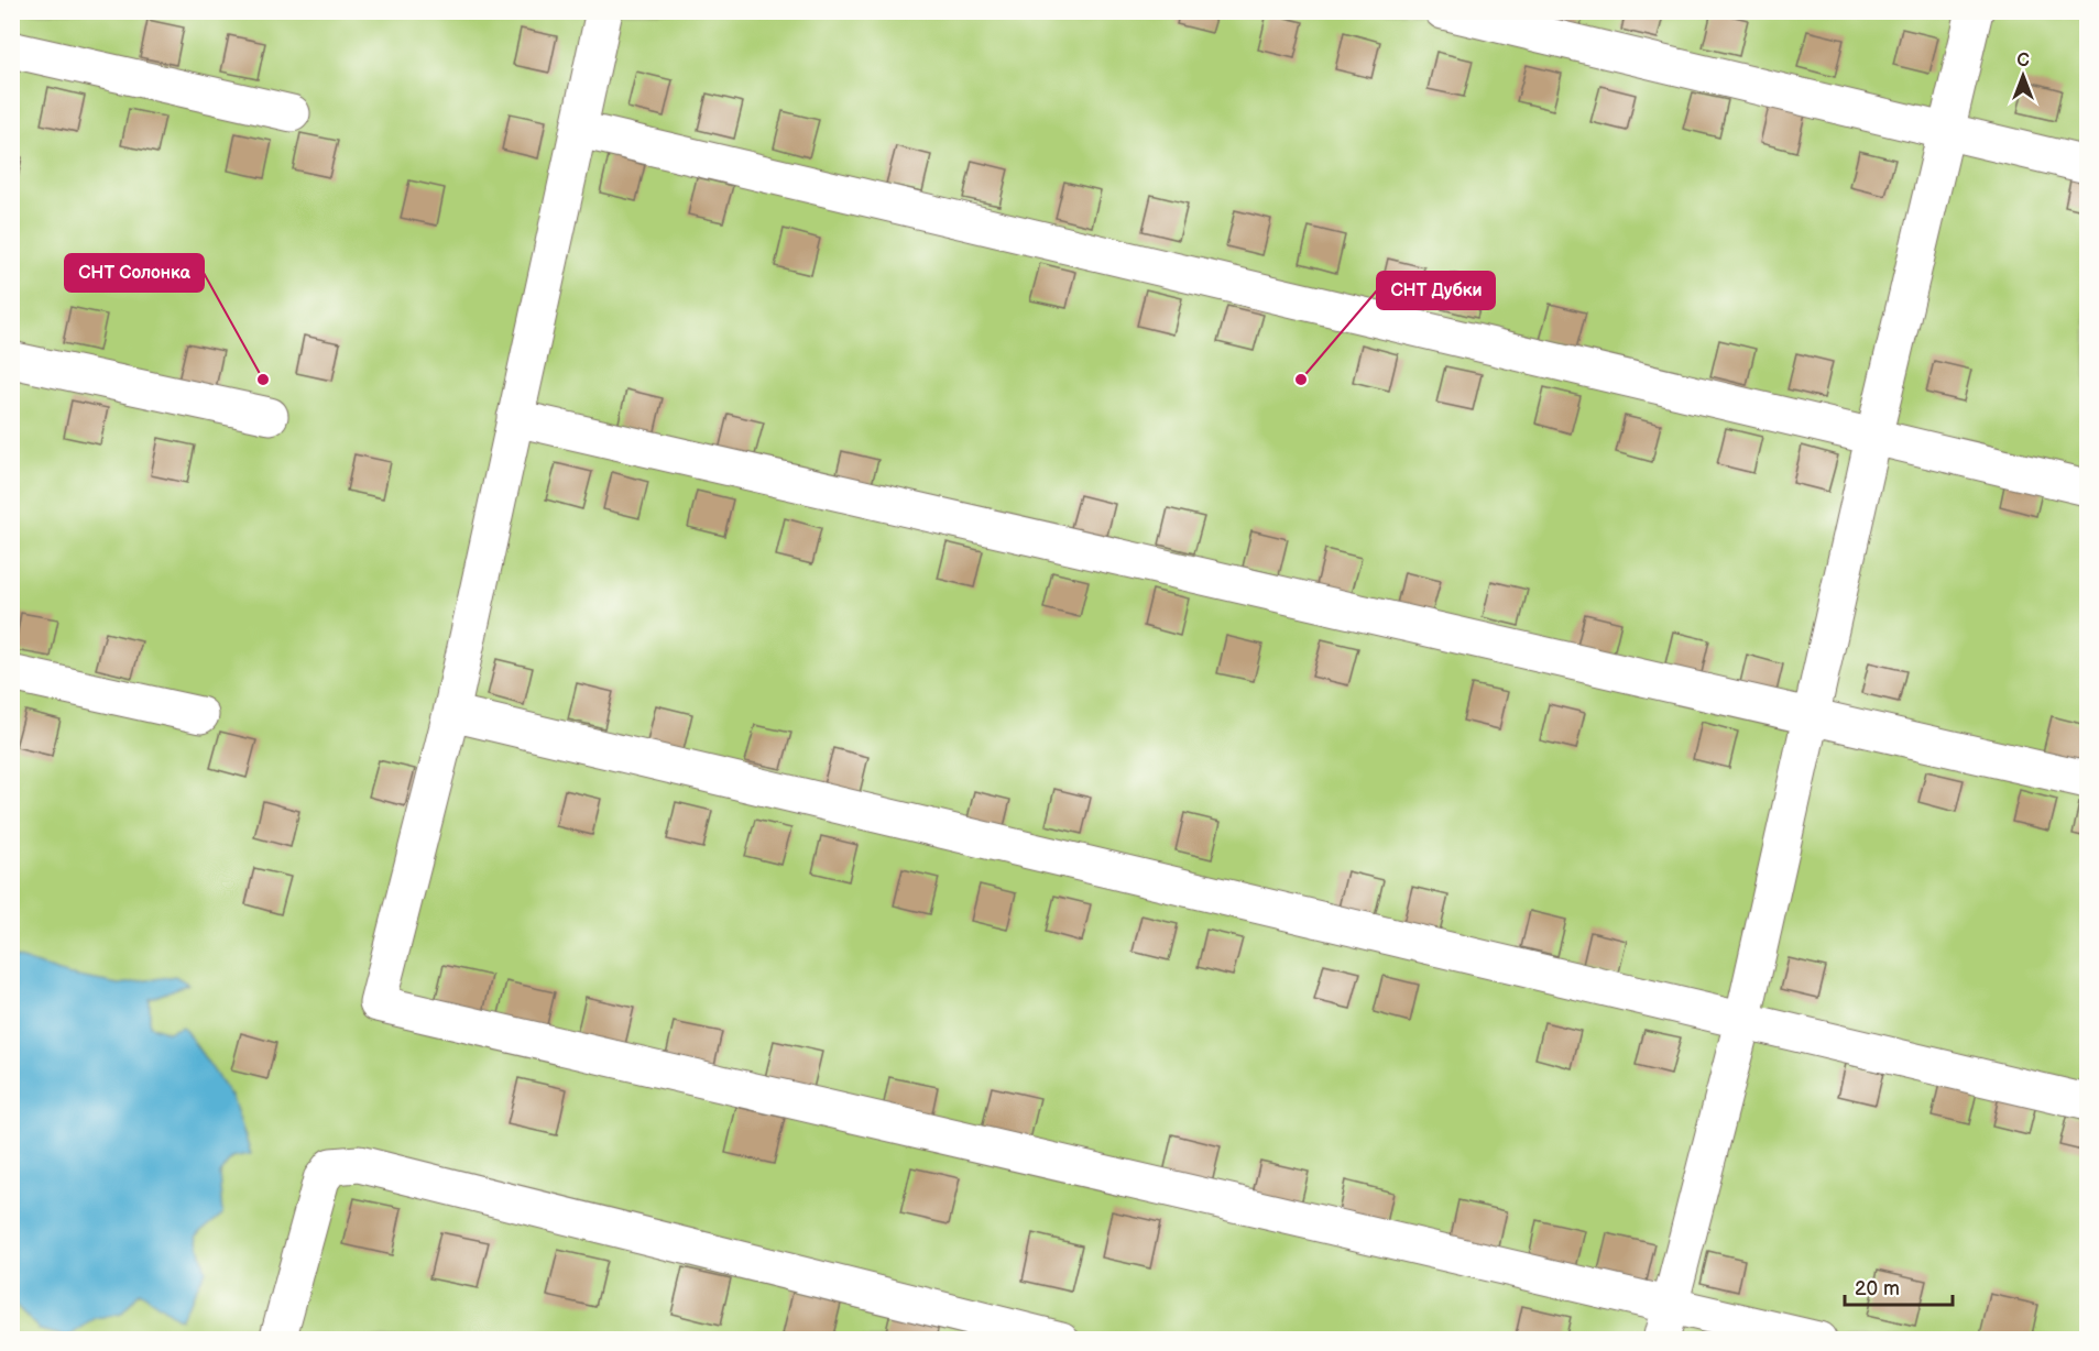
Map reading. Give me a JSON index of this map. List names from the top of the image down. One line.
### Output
{"places":["СНТ Солонка","СНТ Дубки"],"scale_bar":"20 m","north":"top"}
